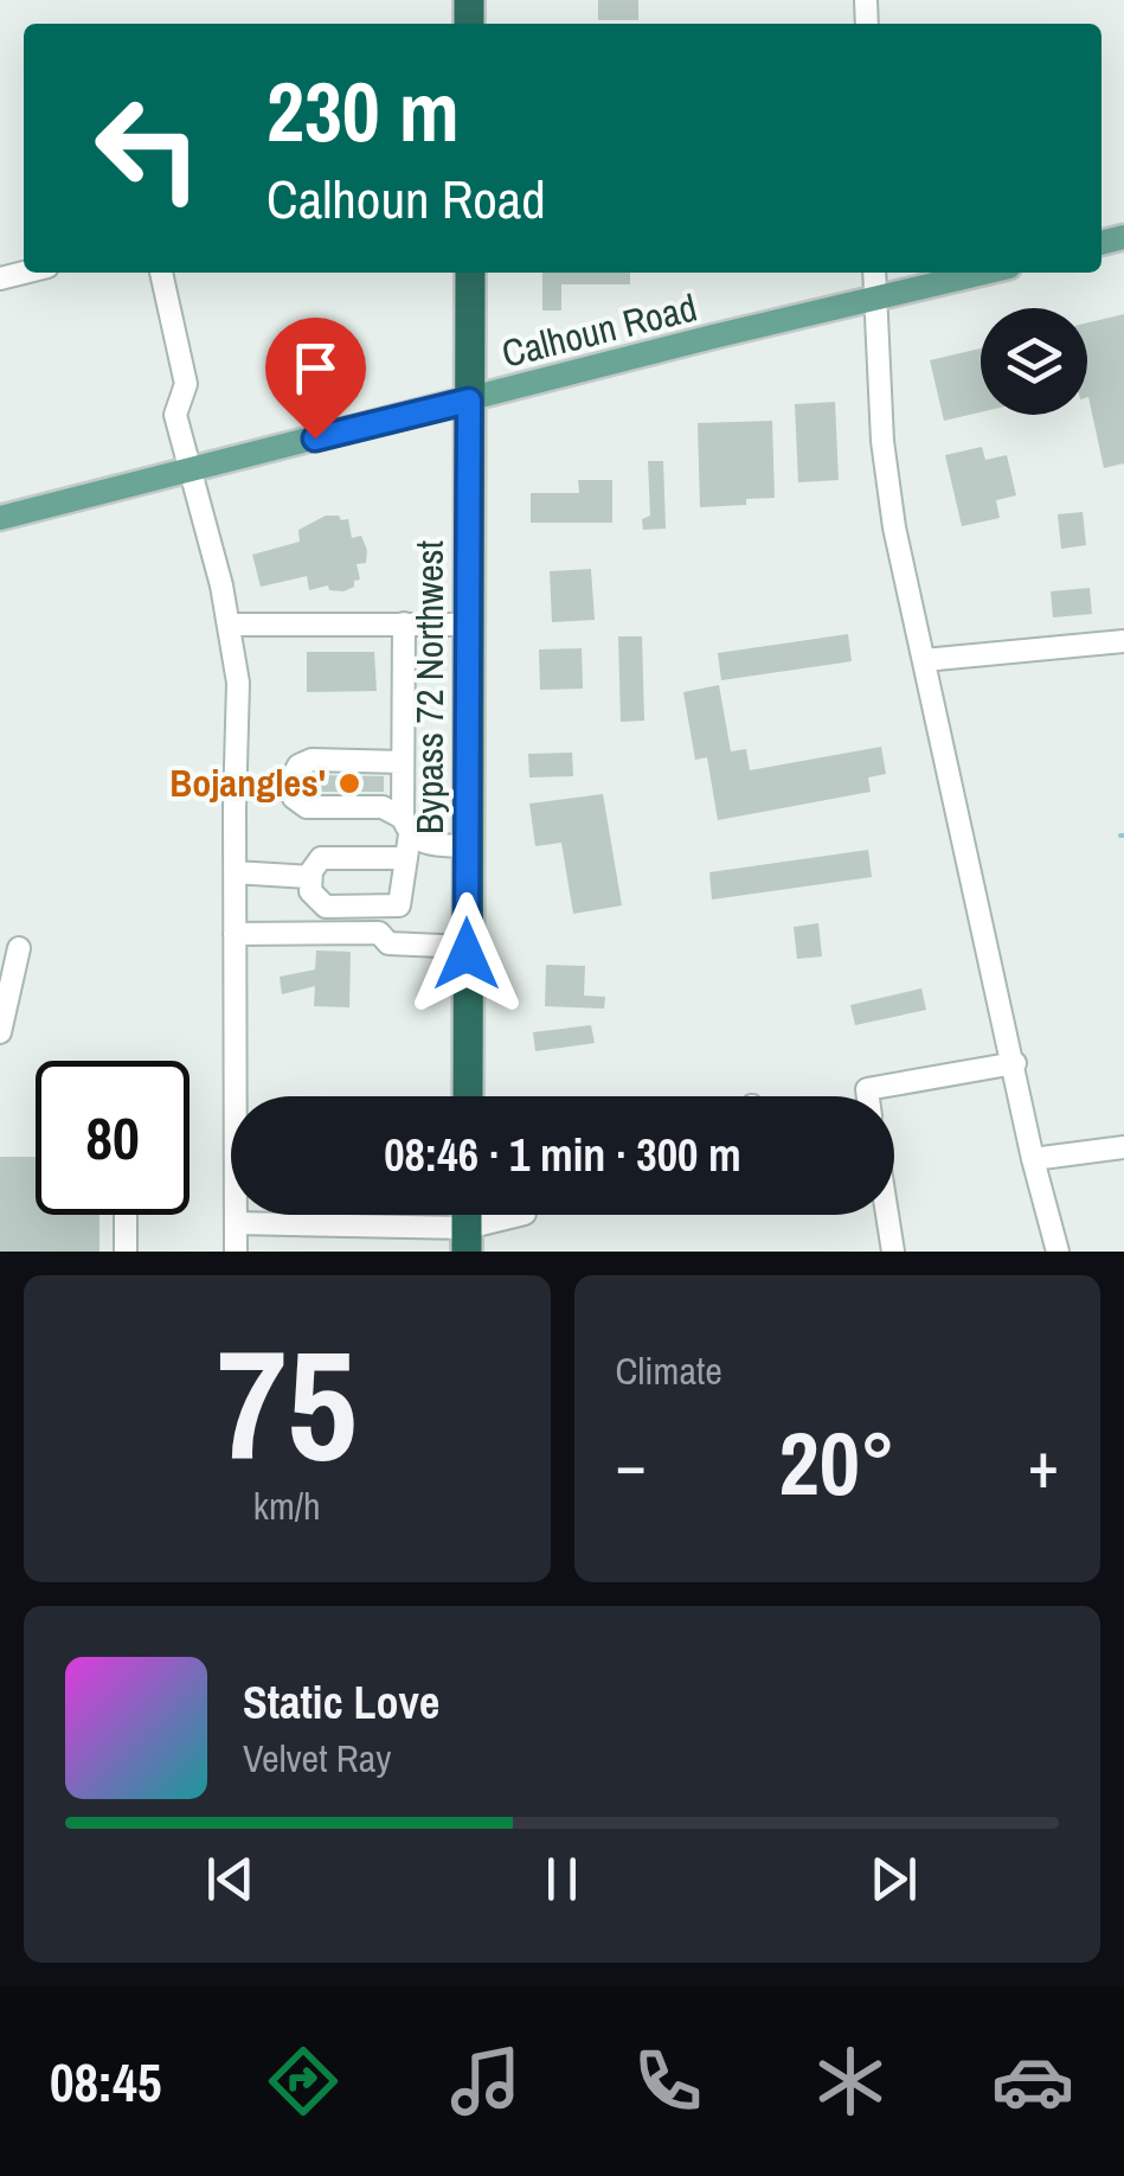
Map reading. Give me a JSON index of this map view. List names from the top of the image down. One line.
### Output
{"streets":{"highway":["Bypass 72 Northwest"],"main road":["Calhoun Road"]},"crossings":[["Calhoun Road","Bypass 72 Northwest"]],"places":["Bojangles'"],"page":{"turn":["230 m","Calhoun Road"],"limit":"80","trip":"08:46 · 1 min · 300 m","tile":[["75","km/h"],"Climate"],"heat":["−","20°","+"],"song":["Static Love","Velvet Ray"],"tabs":"08:45"}}
